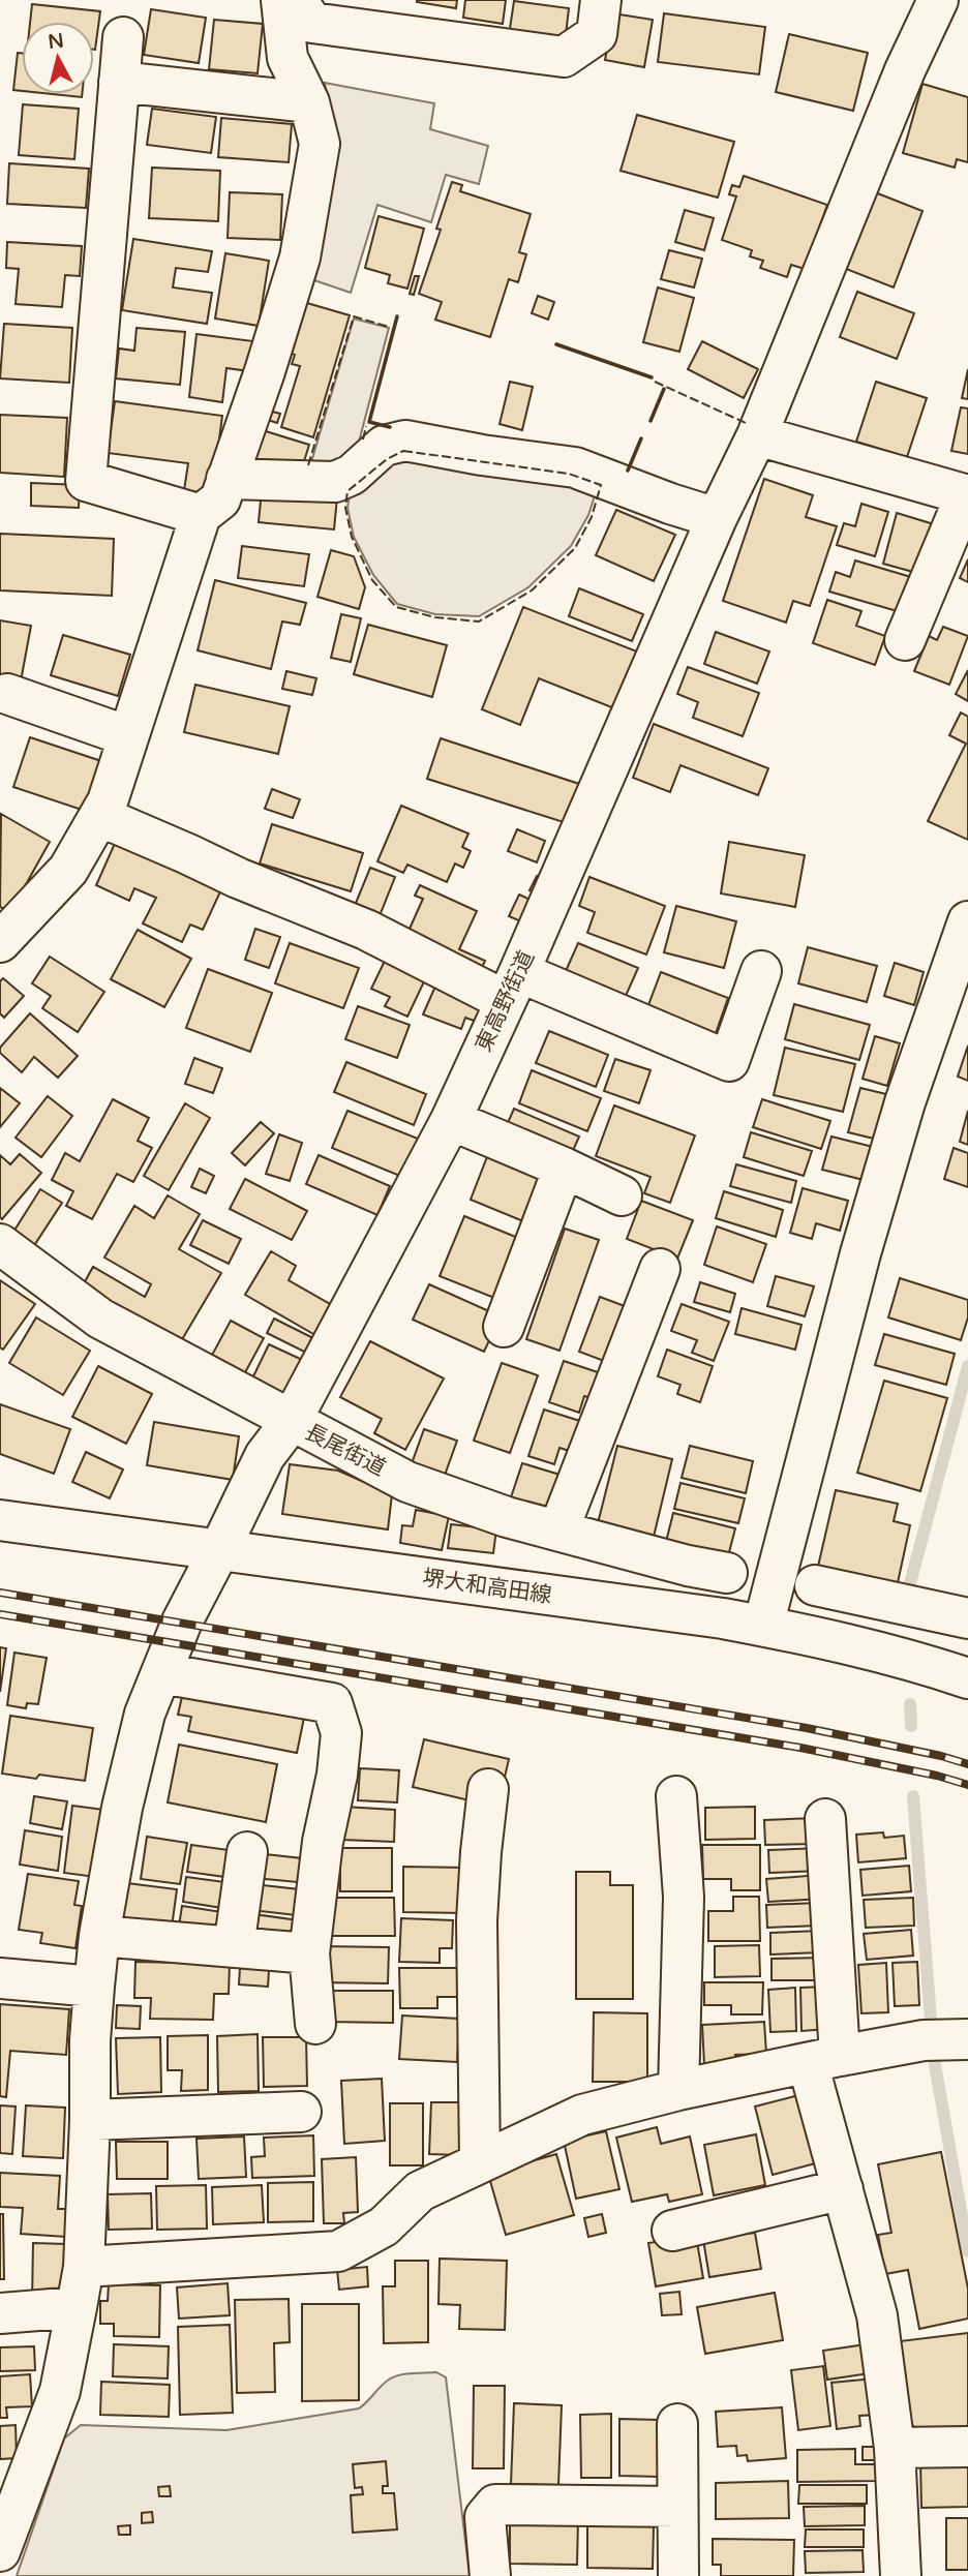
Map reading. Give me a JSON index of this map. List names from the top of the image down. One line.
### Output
{"streets":{"street":["東高野街道","長尾街道","堺大和高田線"]},"crossings":[["東高野街道","長尾街道"],["東高野街道","堺大和高田線"]],"north":"top"}
